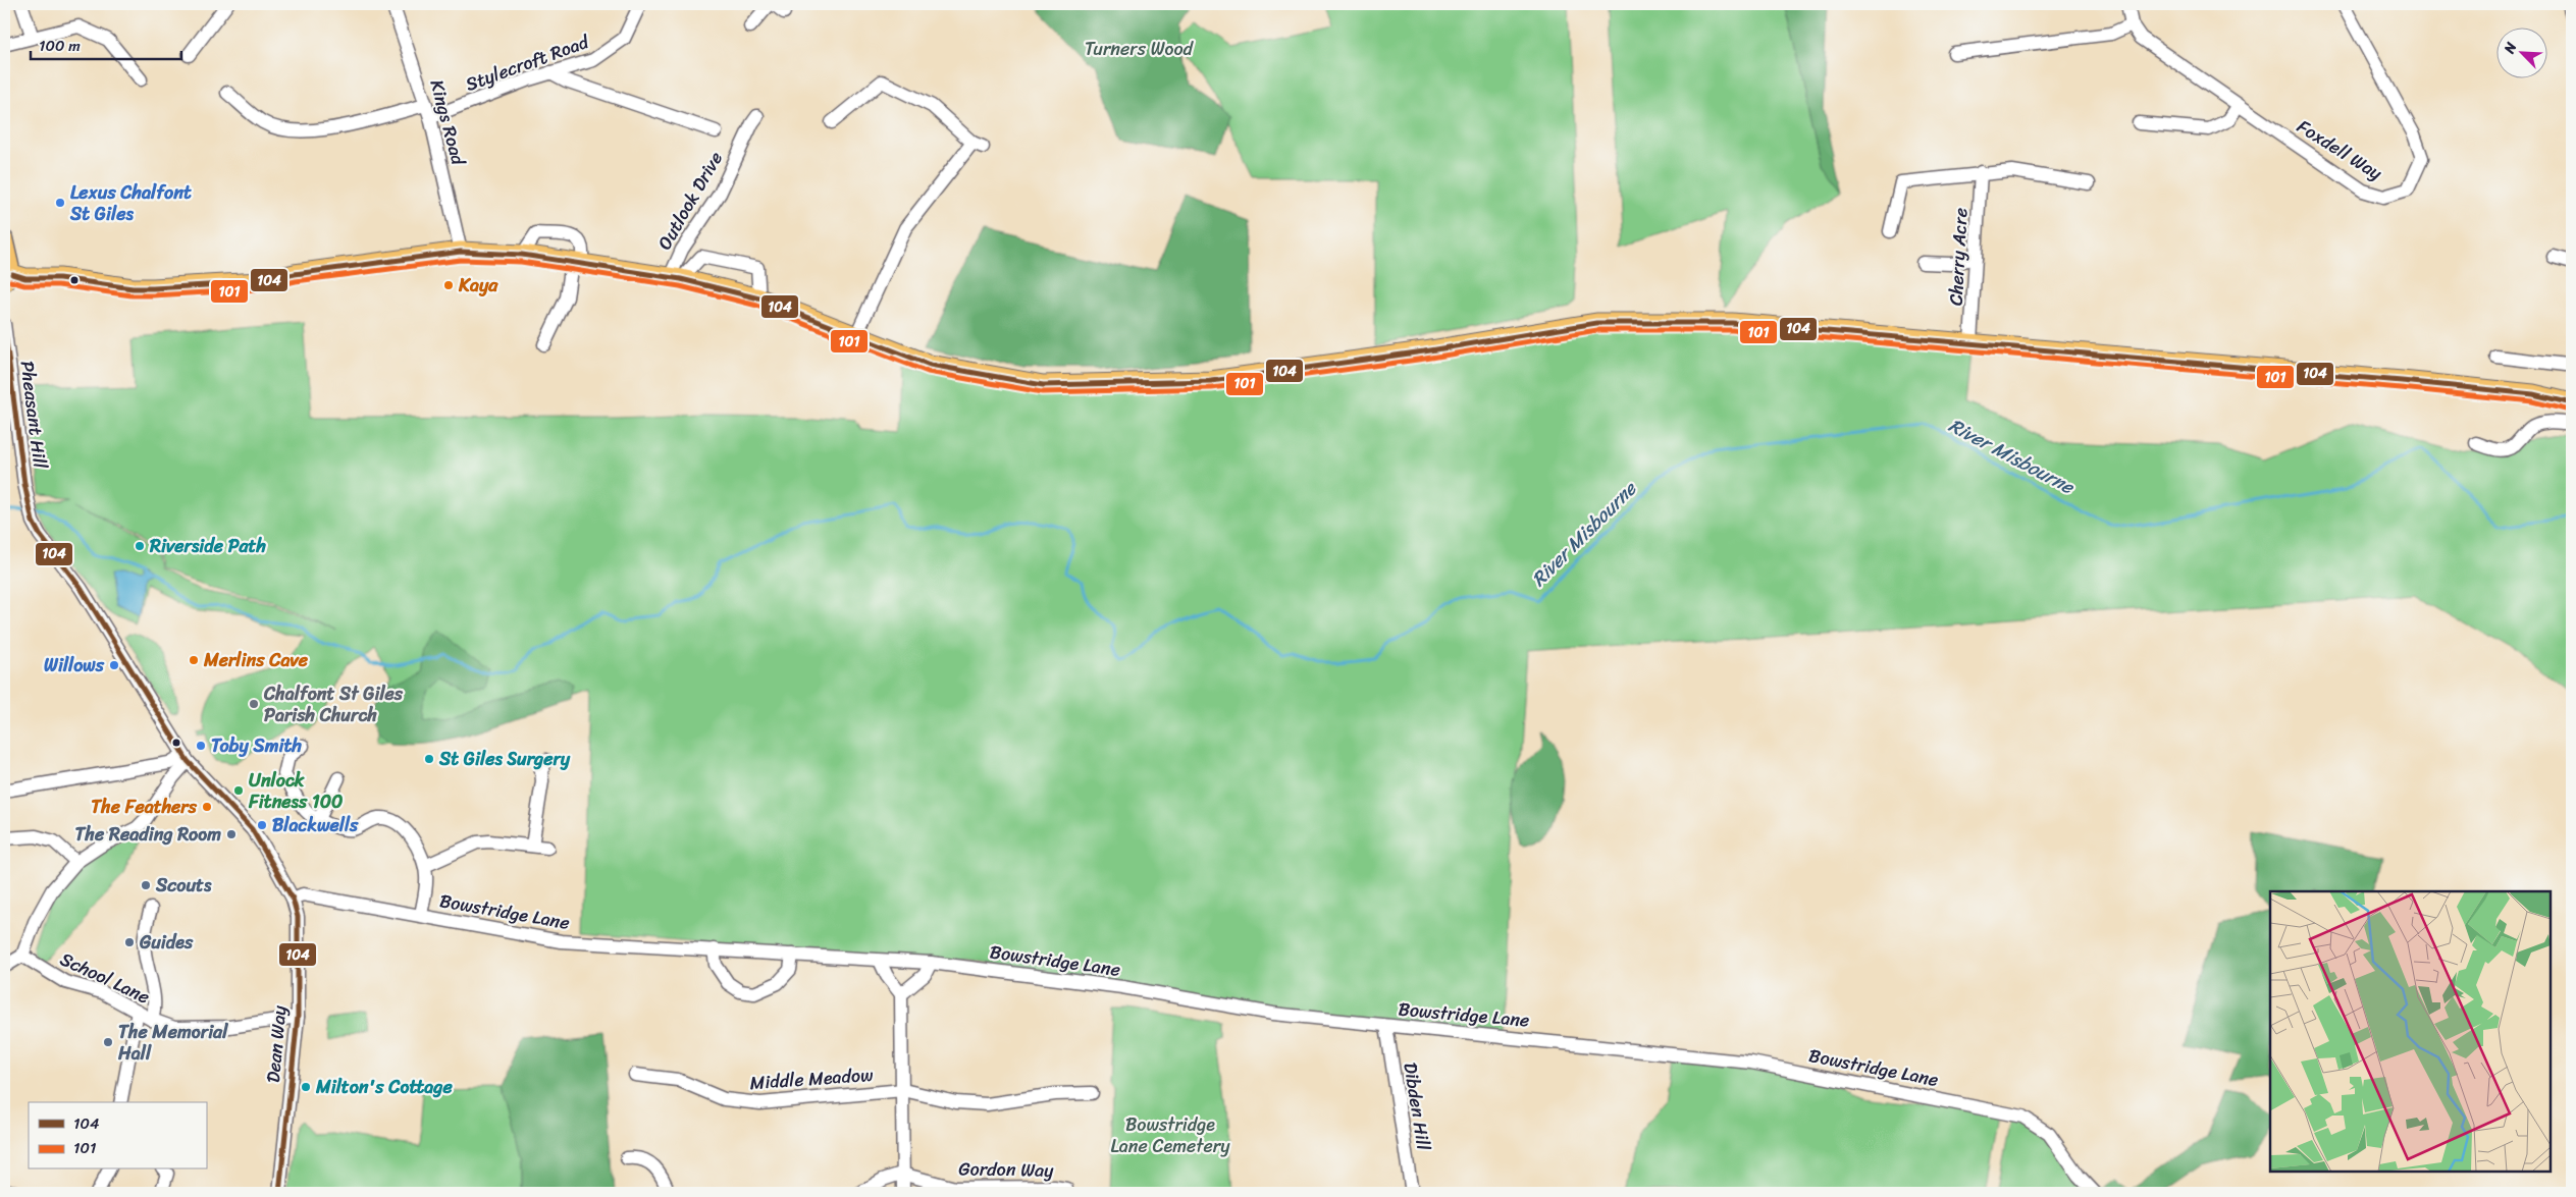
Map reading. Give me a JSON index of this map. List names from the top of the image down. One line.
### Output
{"streets":{"street":["Stylecroft Road","Kings Road","Foxdell Way","Outlook Drive","Cherry Acre","Pheasant Hill","Bowstridge Lane","School Lane","Dean Way","Middle Meadow","Dibden Hill","Gordon Way"]},"crossings":[["Stylecroft Road","Kings Road"],["Pheasant Hill","Dean Way"],["Bowstridge Lane","Dean Way"],["Bowstridge Lane","Dibden Hill"],["School Lane","Dean Way"]],"water":["River Misbourne"],"parks":["Turners Wood","Bowstridge Lane Cemetery"],"places":["Lexus Chalfont St Giles","Kaya","Riverside Path","Merlins Cave","Willows","Chalfont St Giles Parish Church","Toby Smith","St Giles Surgery","Unlock Fitness 100","The Feathers","Blackwells","The Reading Room","Scouts","Guides","The Memorial Hall","Milton's Cottage"],"lines":["transit line 104","transit line 101"],"legend":["104","101"],"scale_bar":"100 m","north":"top left"}
